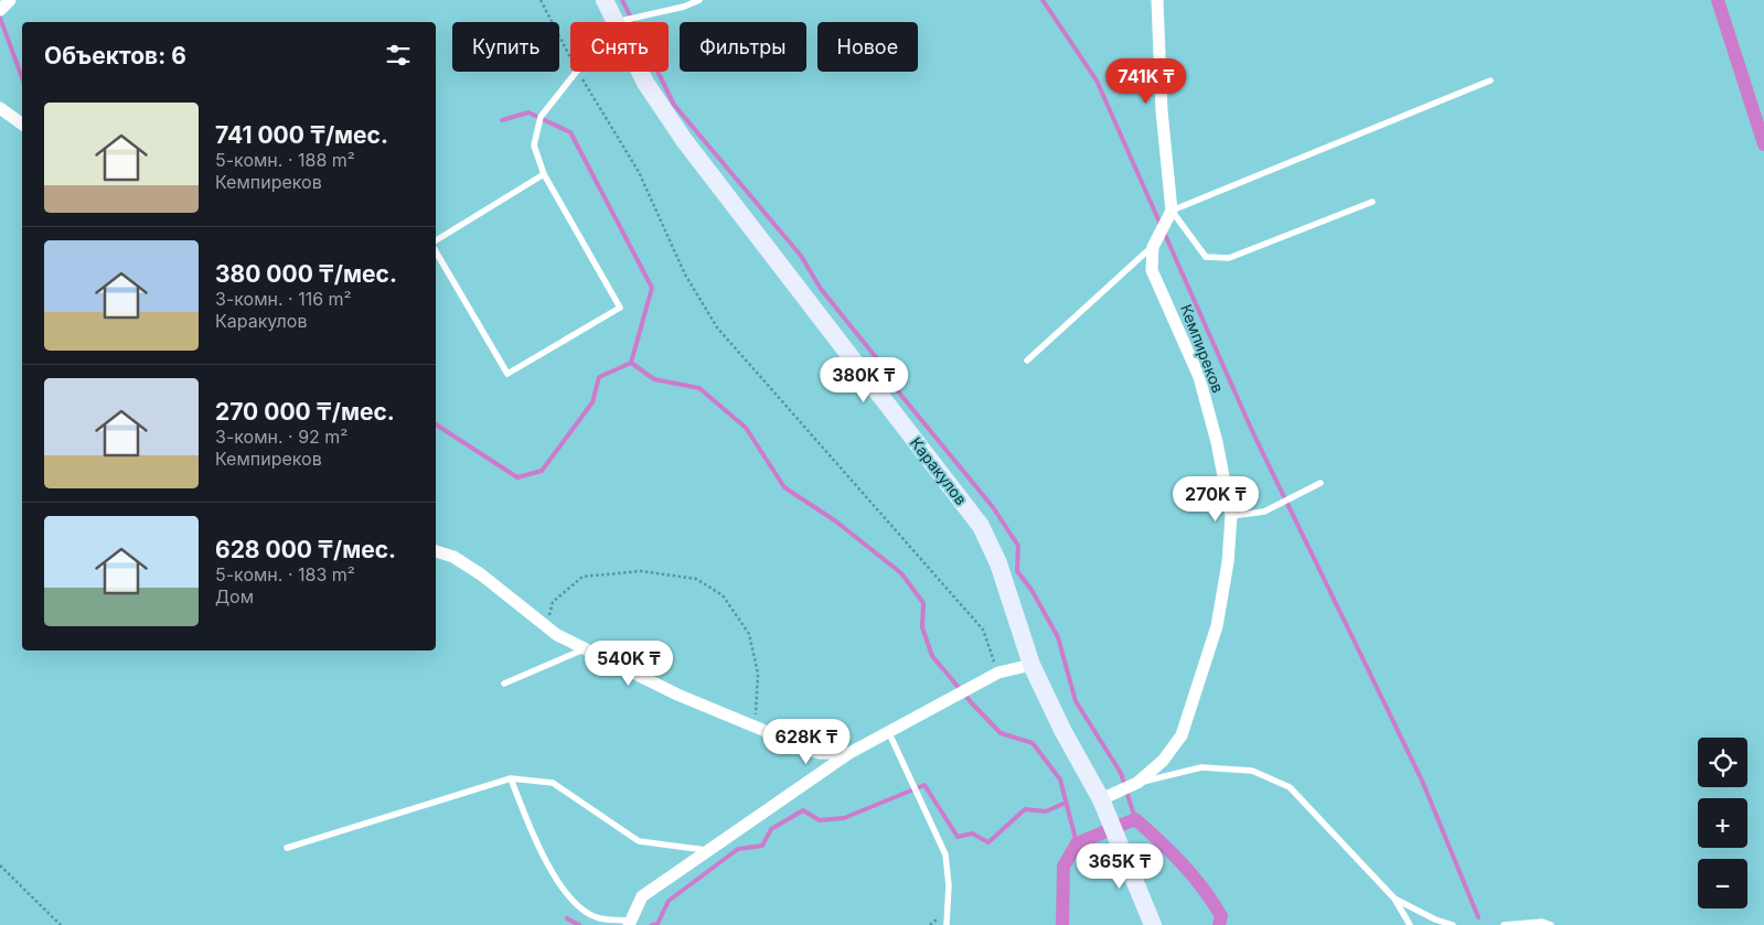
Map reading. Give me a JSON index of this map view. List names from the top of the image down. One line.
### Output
{"streets":{"main road":["Каракулов"],"street":["Кемпиреков"]},"crossings":[["Кемпиреков","Каракулов"]],"page":{"chip":["Купить","Снять","Фильтры","Новое"],"heading":"Объектов: 6","price":["741K ₸","380K ₸","270K ₸","540K ₸","628K ₸","365K ₸"],"list":[{"name":"741 000 ₸/мес.","note":"5-комн. · 188 m² · Кемпиреков"},{"name":"380 000 ₸/мес.","note":"3-комн. · 116 m² · Каракулов"},{"name":"270 000 ₸/мес.","note":"3-комн. · 92 m² · Кемпиреков"},{"name":"628 000 ₸/мес.","note":"5-комн. · 183 m² · Дом"}],"map_buttons":["+","−"]}}
